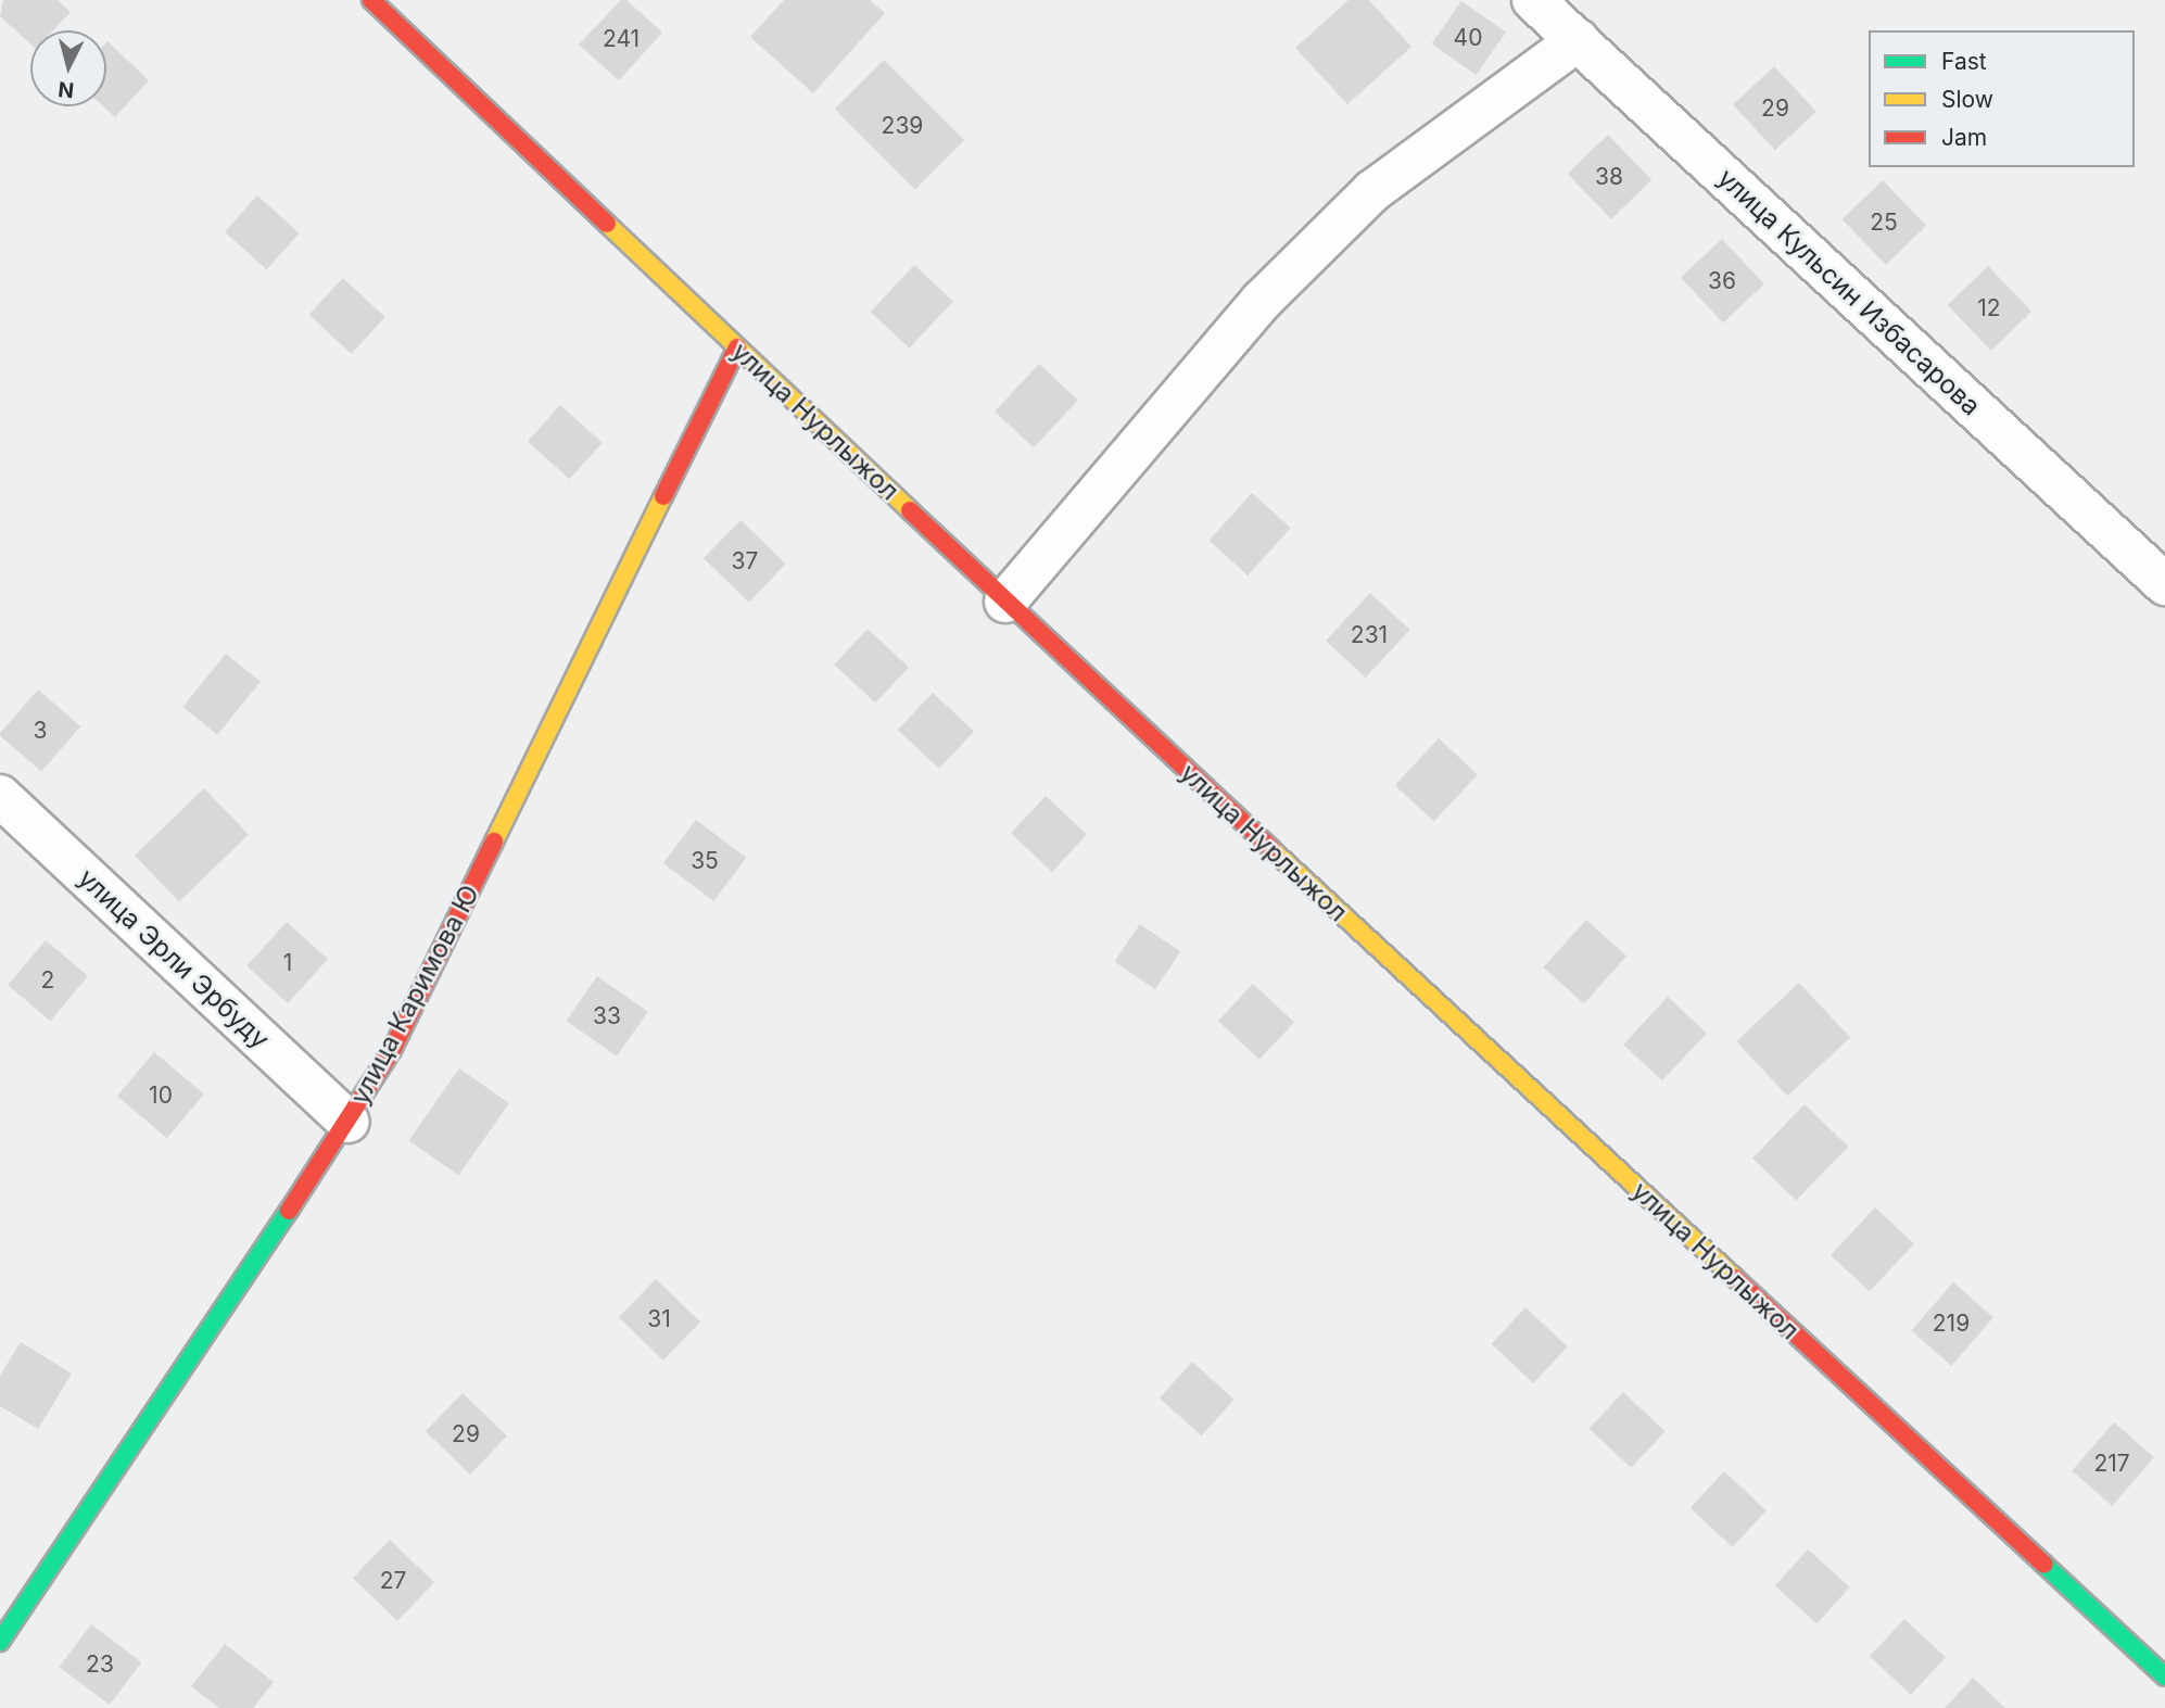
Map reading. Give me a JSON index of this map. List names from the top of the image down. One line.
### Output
{"streets":{"street":["улица Кульсин Избасарова","улица Нурлыжол","улица Эрли Эрбуду","улица Каримова Ю"]},"crossings":[["улица Нурлыжол","улица Каримова Ю"],["улица Эрли Эрбуду","улица Каримова Ю"]],"house_numbers":["40","241","29","239","38","25","36","12","37","231","3","35","1","2","33","10","31","219","29","217","27","23"],"legend":["Fast","Slow","Jam"],"north":"bottom"}
